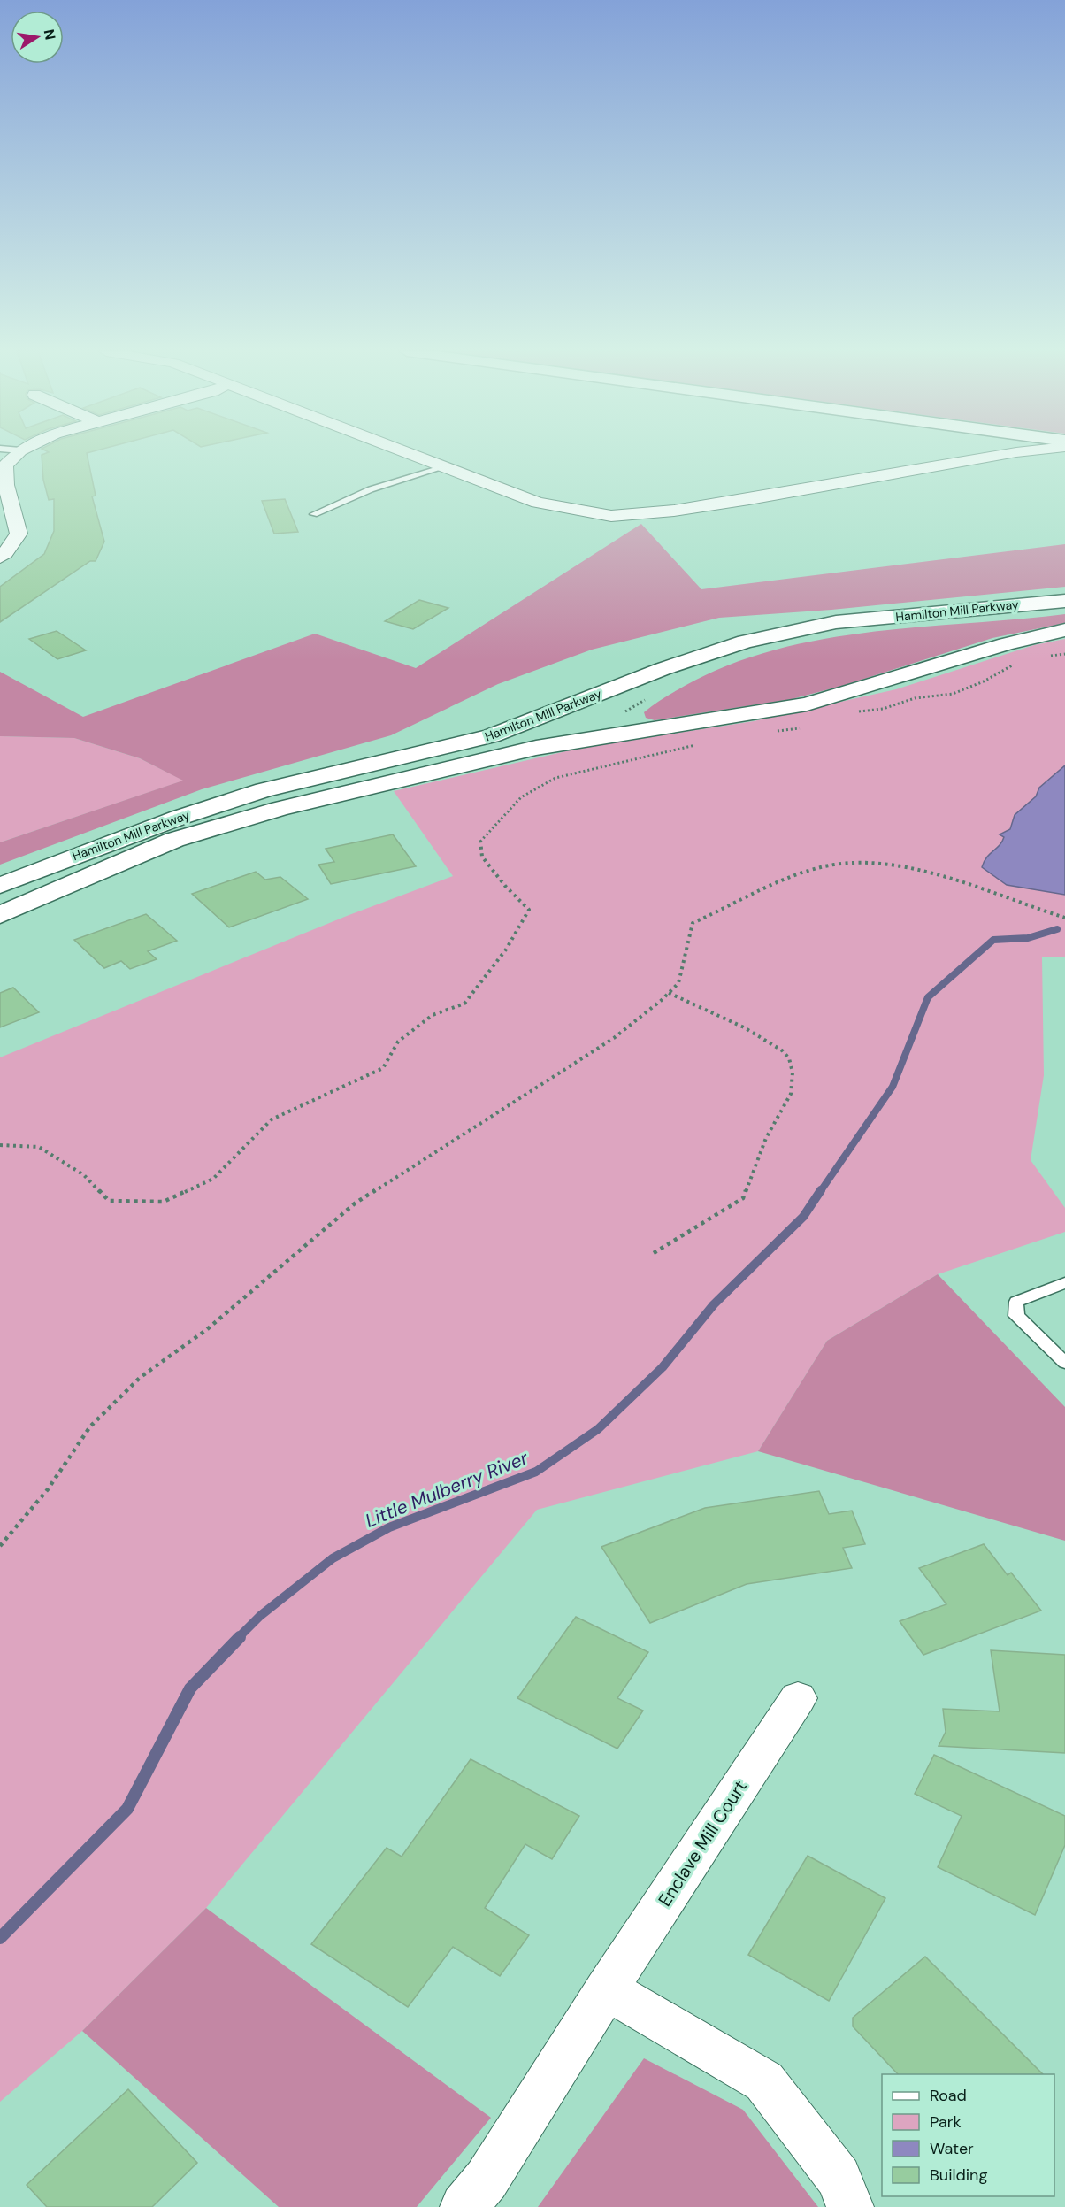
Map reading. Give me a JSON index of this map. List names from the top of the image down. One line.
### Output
{"streets":{"street":["Hamilton Mill Parkway","Enclave Mill Court"]},"water":["Little Mulberry River"],"legend":["Road","Park","Water","Building"],"north":"right"}
